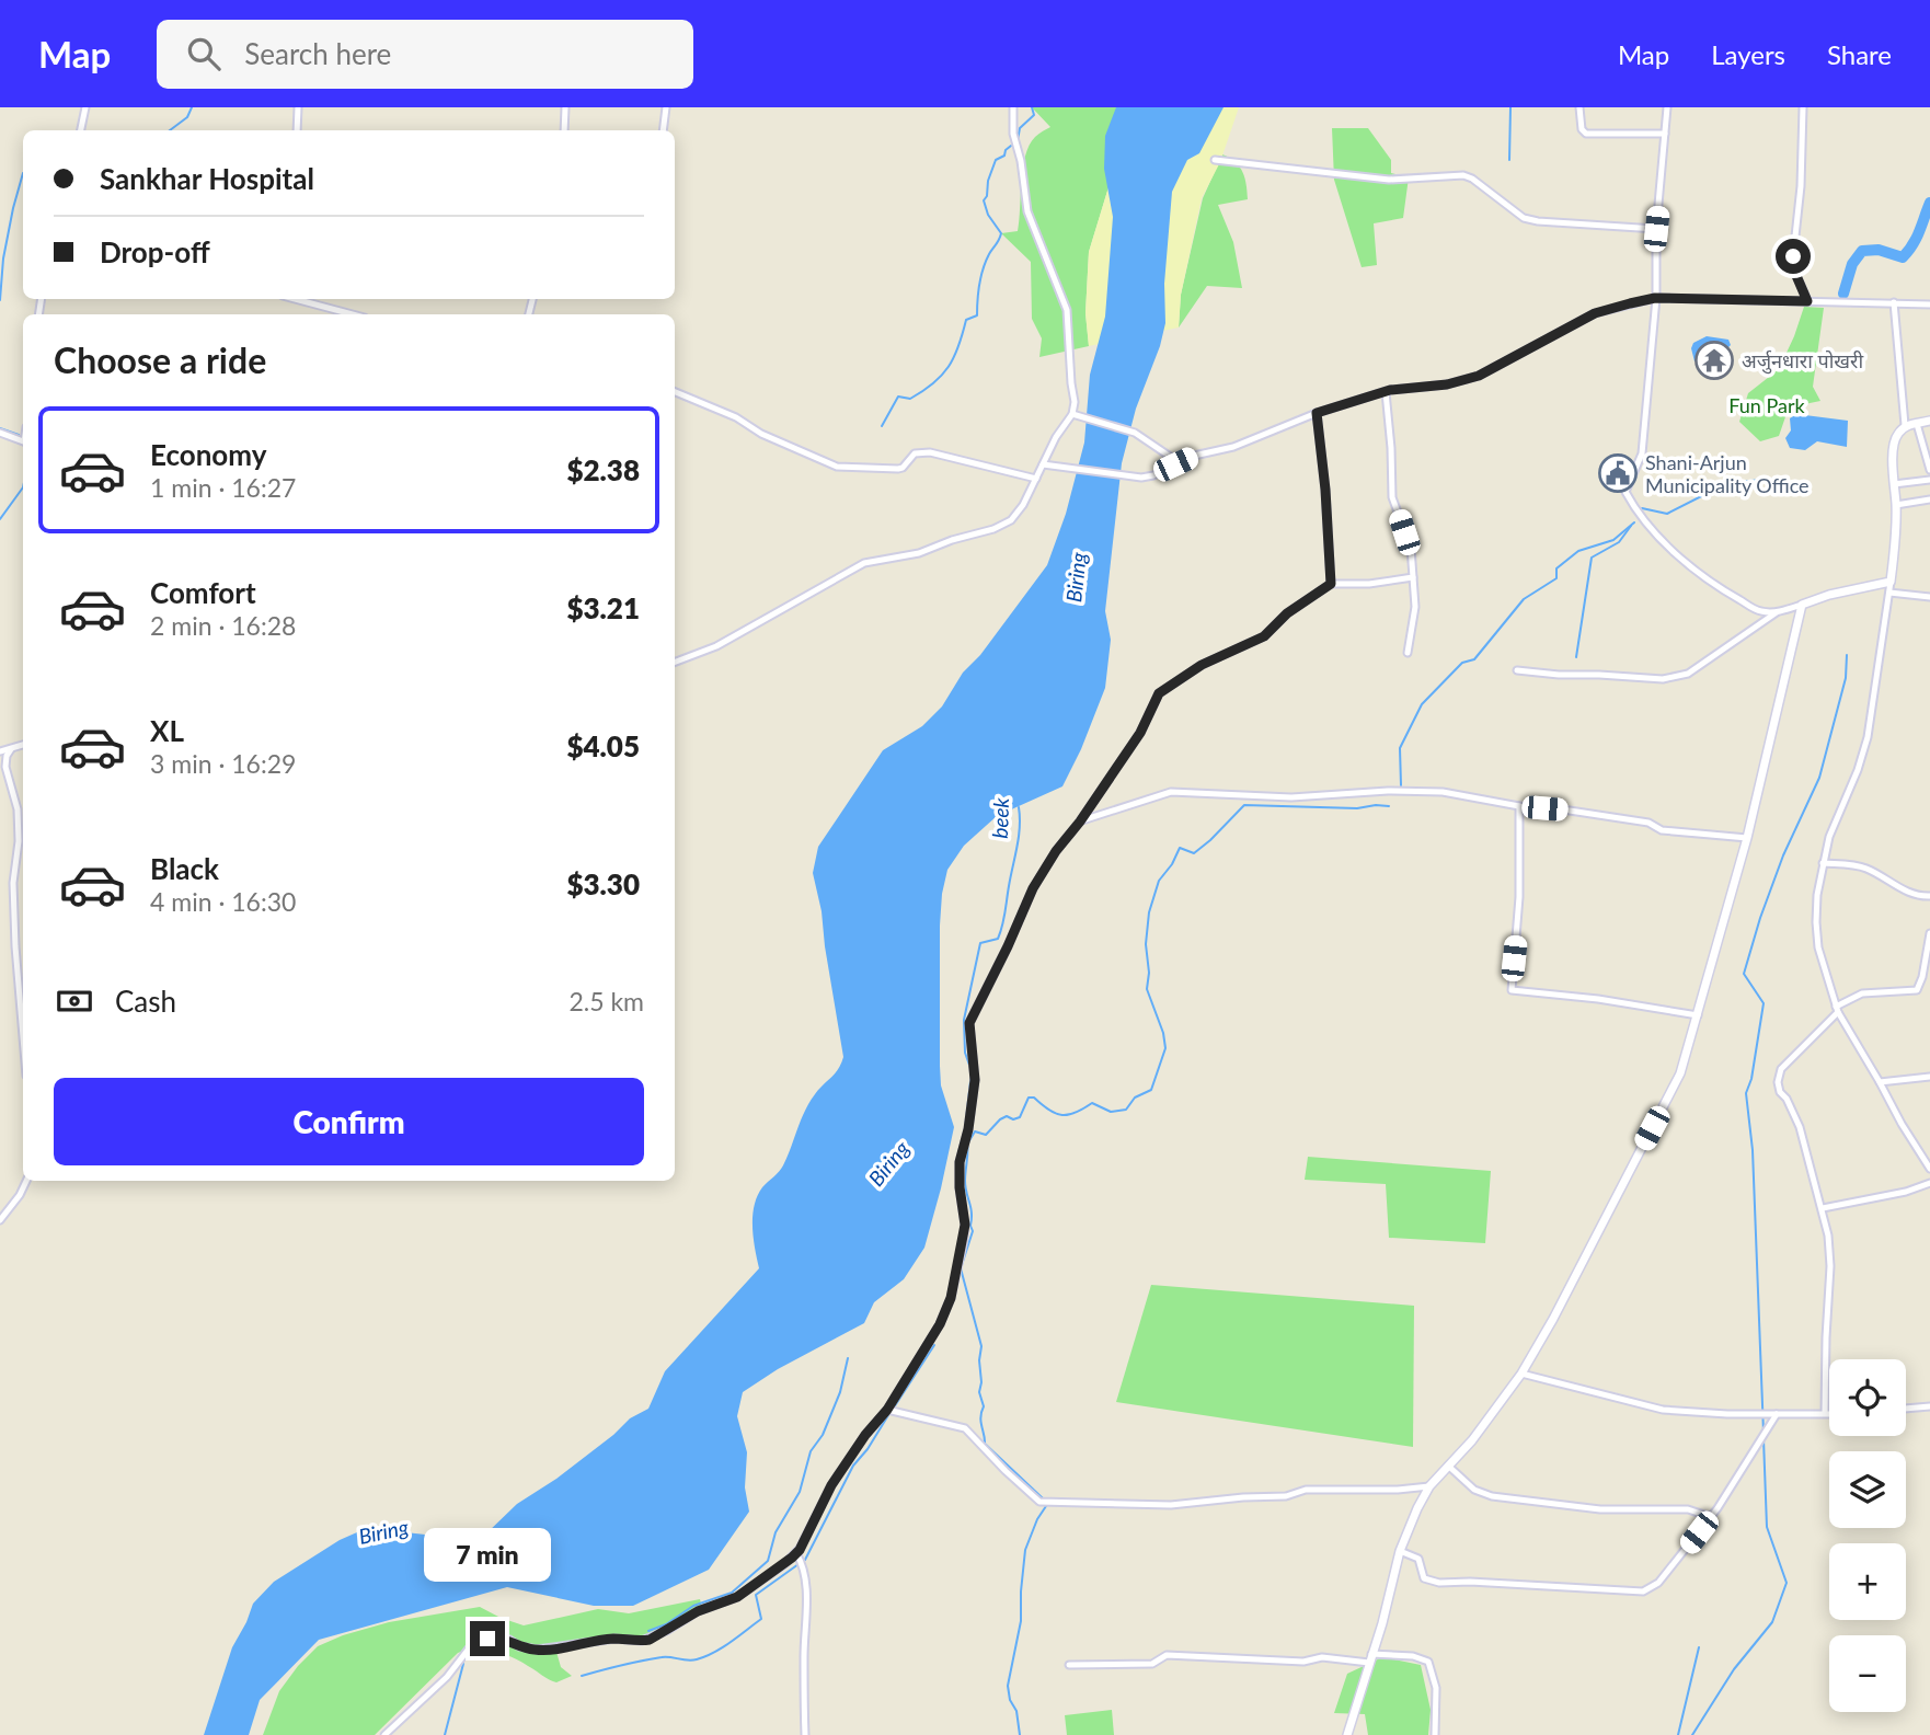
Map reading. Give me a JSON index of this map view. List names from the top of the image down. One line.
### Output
{"water":["Biring","beek"],"parks":["Fun Park"],"places":{"temple":["अर्जुनधारा पोखरी"],"public building":["Shani-Arjun Municipality Office"]},"page":{"header":"Map","search":"Search here","nav":["Map","Layers","Share"],"banner":["Sankhar Hospital","Drop-off"],"heading":"Choose a ride","list":[{"name":"Economy","note":"1 min · 16:27","value":"$2.38"},{"name":"Comfort","note":"2 min · 16:28","value":"$3.21"},{"name":"XL","note":"3 min · 16:29","value":"$4.05"},{"name":"Black","note":"4 min · 16:30","value":"$3.30"}],"pay":["Cash","2.5 km"],"buttons":"Confirm","map_buttons":["+","−"],"bubble":"7 min"}}
